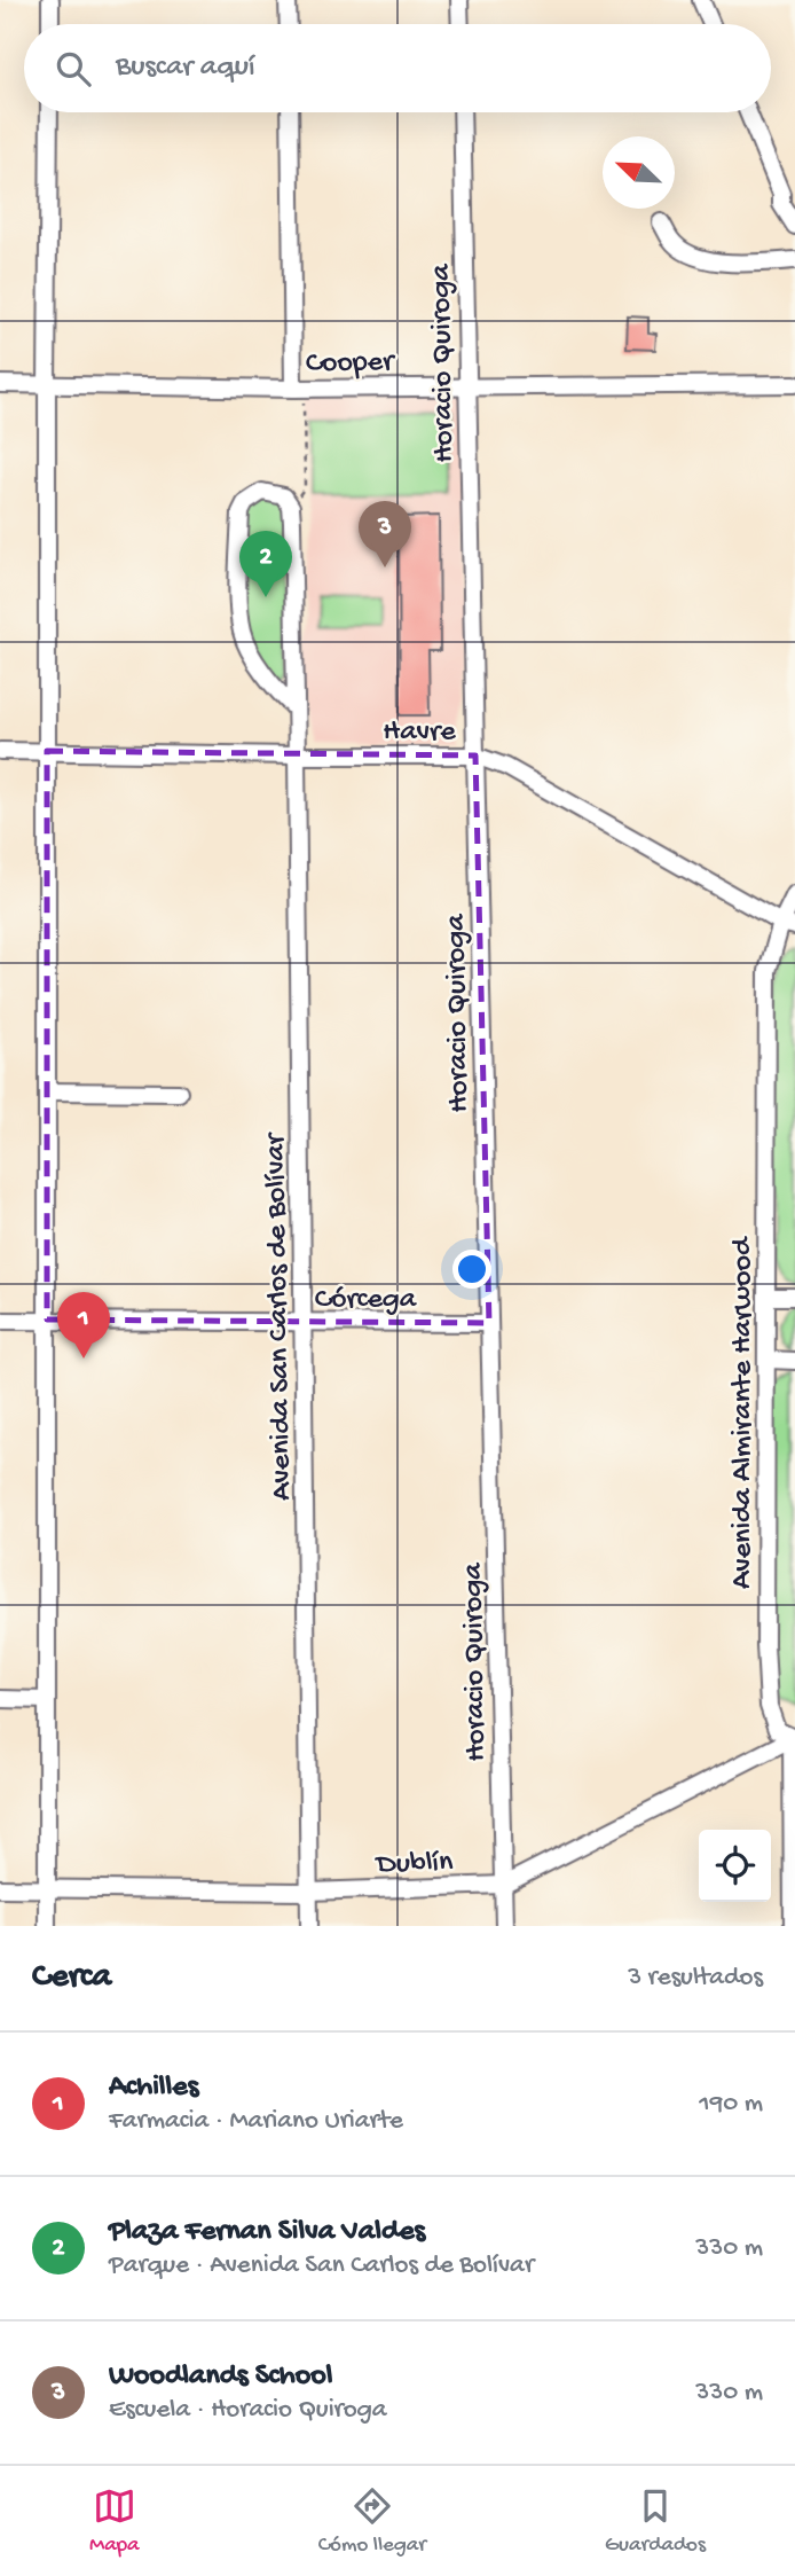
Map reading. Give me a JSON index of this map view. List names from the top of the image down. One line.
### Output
{"streets":{"street":["Cooper","Horacio Quiroga","Havre","Córcega","Avenida San Carlos de Bolívar","Avenida Almirante Harwood","Dublín"]},"crossings":[["Cooper","Horacio Quiroga"],["Horacio Quiroga","Havre"],["Horacio Quiroga","Córcega"],["Horacio Quiroga","Dublín"],["Havre","Avenida San Carlos de Bolívar"],["Havre","Avenida Almirante Harwood"],["Córcega","Avenida San Carlos de Bolívar"],["Avenida San Carlos de Bolívar","Dublín"],["Avenida Almirante Harwood","Dublín"]],"north":"top left","page":{"search":"Buscar aquí","pins":["3","2","1"],"heading":["Cerca","3 resultados"],"list":[{"mark":"1","name":"Achilles","note":"Farmacia · Mariano Uriarte","value":"190 m"},{"mark":"2","name":"Plaza Fernan Silva Valdes","note":"Parque · Avenida San Carlos de Bolívar","value":"330 m"},{"mark":"3","name":"Woodlands School","note":"Escuela · Horacio Quiroga","value":"330 m"}],"nav":["Mapa","Cómo llegar","Guardados"]}}
